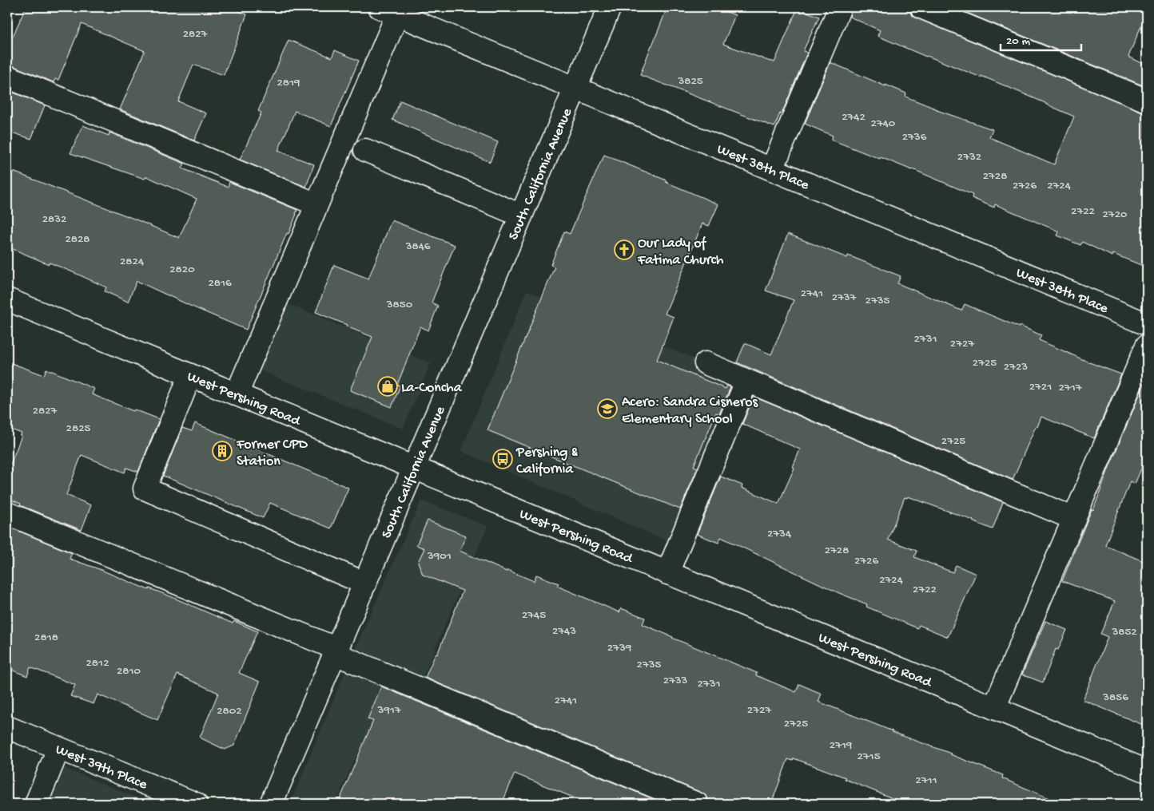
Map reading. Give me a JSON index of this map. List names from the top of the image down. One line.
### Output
{"streets":{"street":["West 38th Place","South California Avenue","West Pershing Road","West 39th Place"]},"crossings":[["West 38th Place","South California Avenue"],["South California Avenue","West Pershing Road"]],"places":{"church":["Our Lady of Fatima Church"],"shop":["La-Concha"],"school or university":["Acero: Sandra Cisneros Elementary School"],"building":["Former CPD Station"],"bus stop":["Pershing & California"]},"house_numbers":["2827","3825","2819","2742","2740","2736","2732","2728","2726","2724","2722","2720","2832","2828","3846","2824","2820","2816","2741","2737","2735","3850","2731","2727","2725","2723","2721","2717","2827","2825","2725","2734","2728","3901","2726","2724","2722","2745","2743","3852","2818","2739","2812","2735","2810","2733","2731","3856","2741","3917","2727","2802","2725","2719","2715","2711"],"scale_bar":"20 m"}
